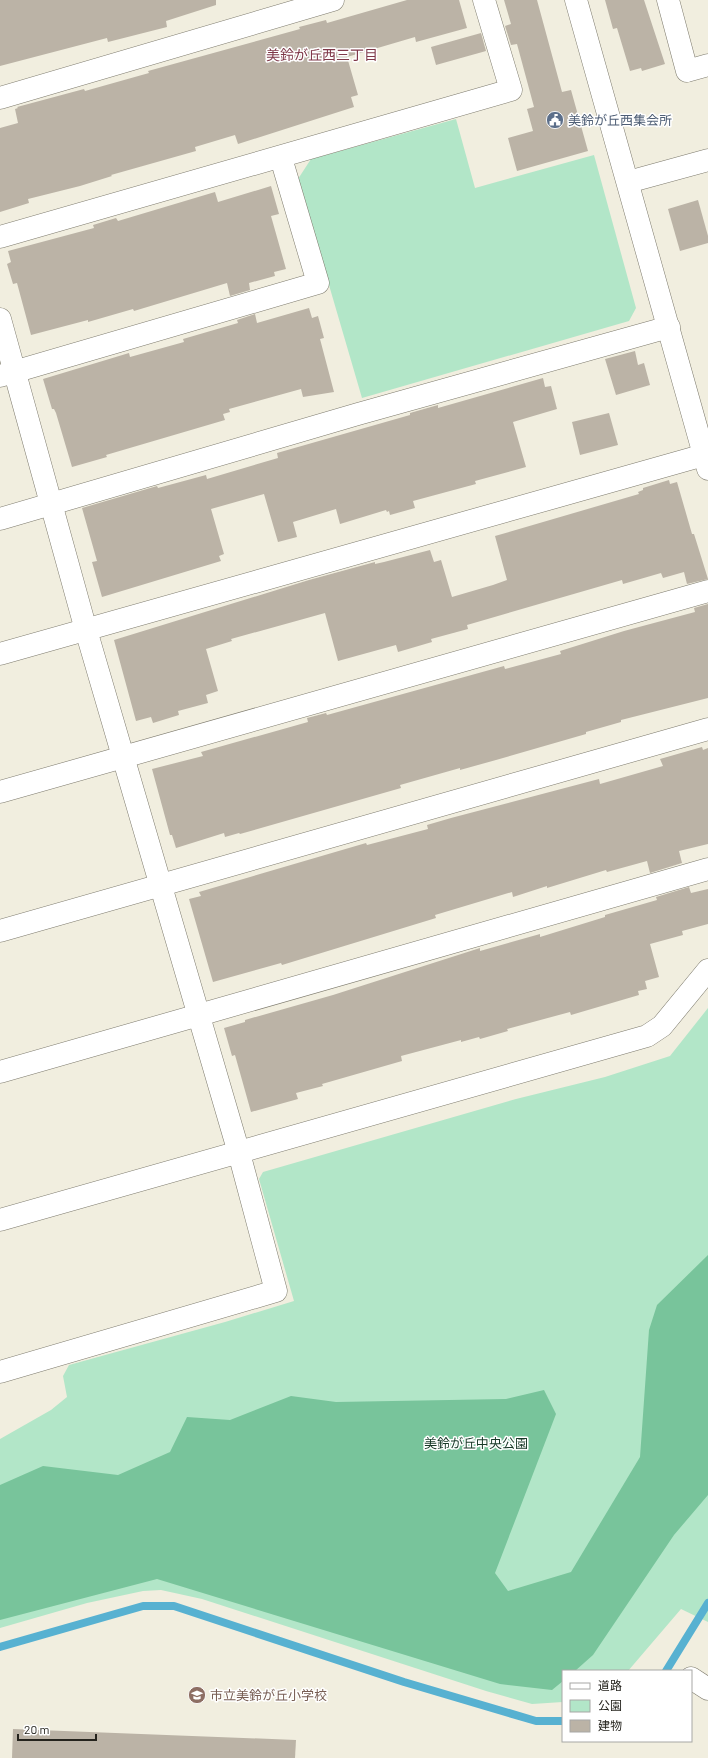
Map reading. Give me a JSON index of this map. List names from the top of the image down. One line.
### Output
{"districts":["美鈴が丘西三丁目"],"parks":["美鈴が丘中央公園"],"places":{"public building":["美鈴が丘西集会所"],"school or university":["市立美鈴が丘小学校"]},"legend":["道路","公園","建物"],"scale_bar":"20 m"}
